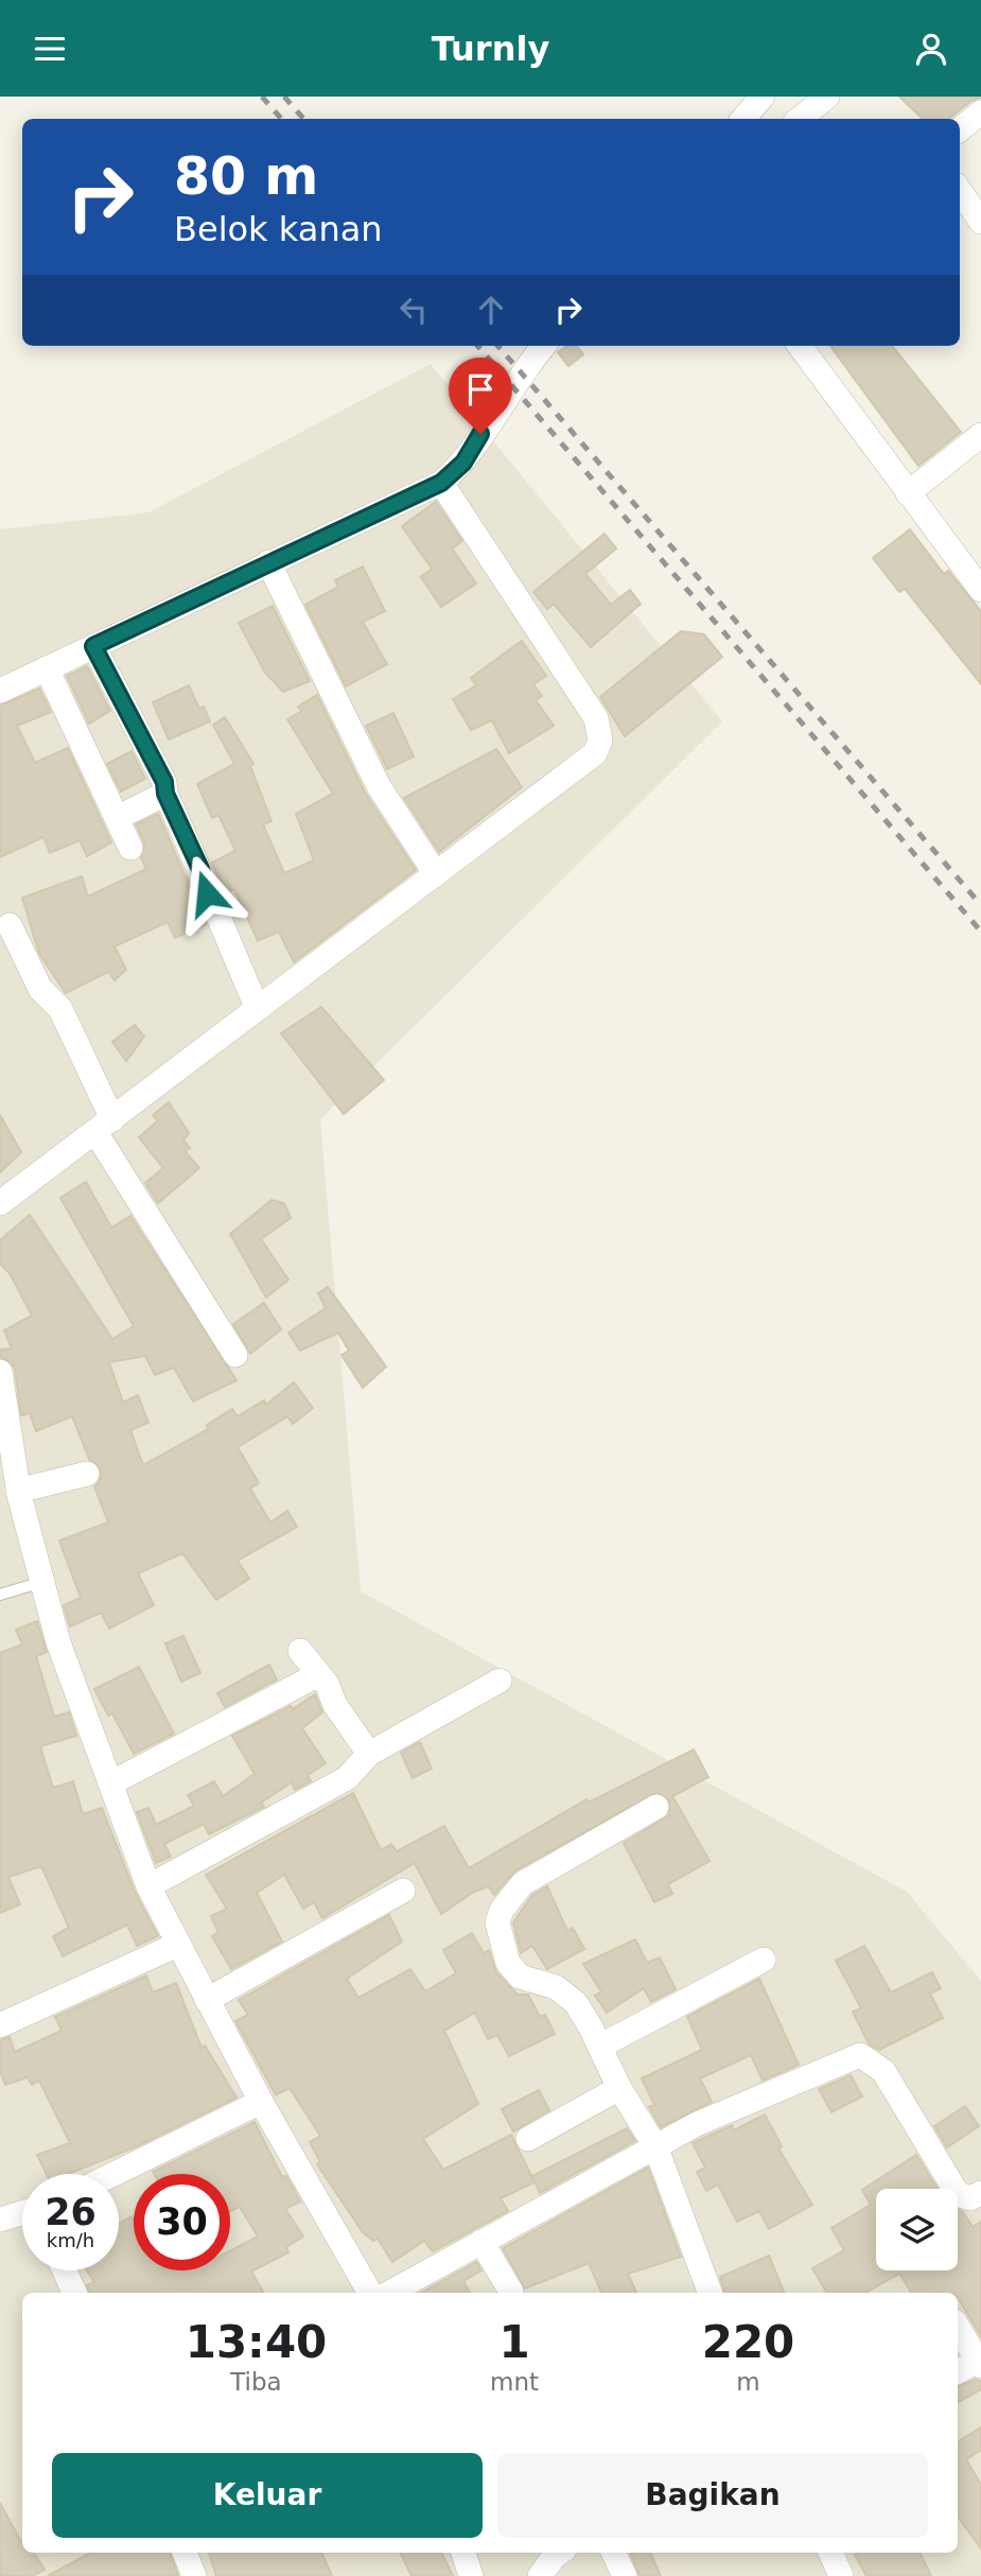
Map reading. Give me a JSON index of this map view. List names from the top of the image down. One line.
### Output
{"page":{"header":"Turnly","turn":["80 m","Belok kanan"],"speed":"26 km/h","limit":"30","eta":["13:40","Tiba","1","mnt","220","m"],"buttons":["Keluar","Bagikan"]}}
